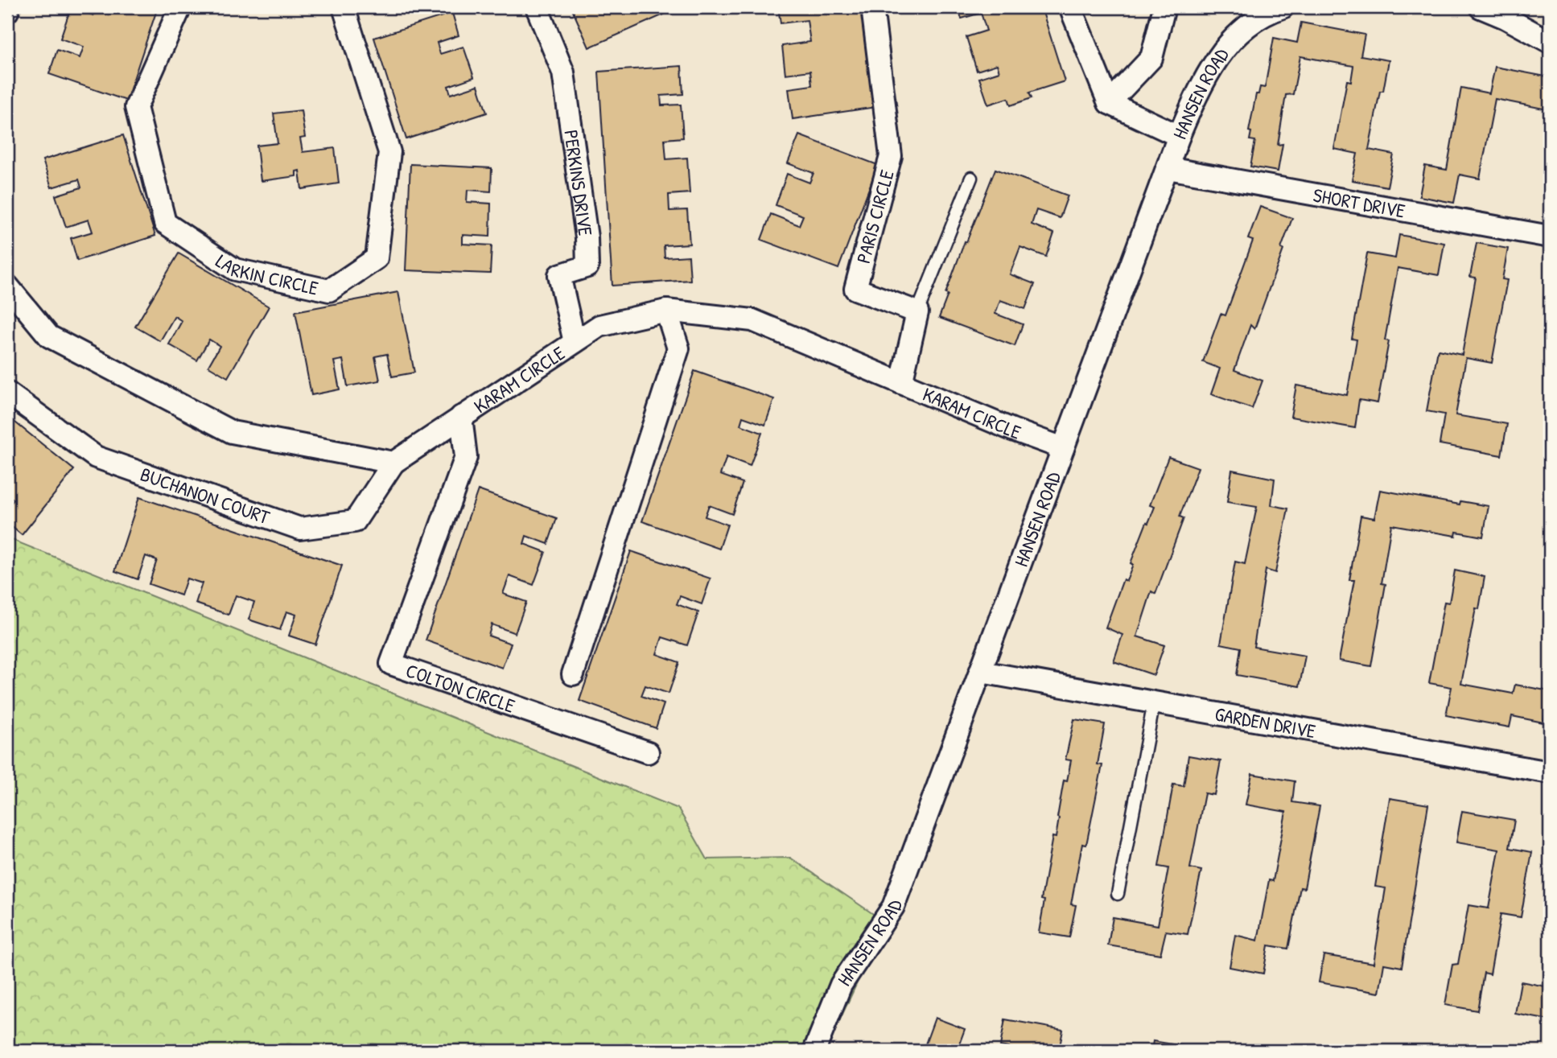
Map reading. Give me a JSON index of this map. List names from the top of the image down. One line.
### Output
{"streets":{"street":["HANSEN ROAD","PERKINS DRIVE","SHORT DRIVE","PARIS CIRCLE","LARKIN CIRCLE","KARAM CIRCLE","BUCHANON COURT","COLTON CIRCLE","GARDEN DRIVE"]},"crossings":[["HANSEN ROAD","SHORT DRIVE"],["HANSEN ROAD","KARAM CIRCLE"],["HANSEN ROAD","GARDEN DRIVE"],["PERKINS DRIVE","KARAM CIRCLE"],["KARAM CIRCLE","BUCHANON COURT"],["KARAM CIRCLE","COLTON CIRCLE"]]}
